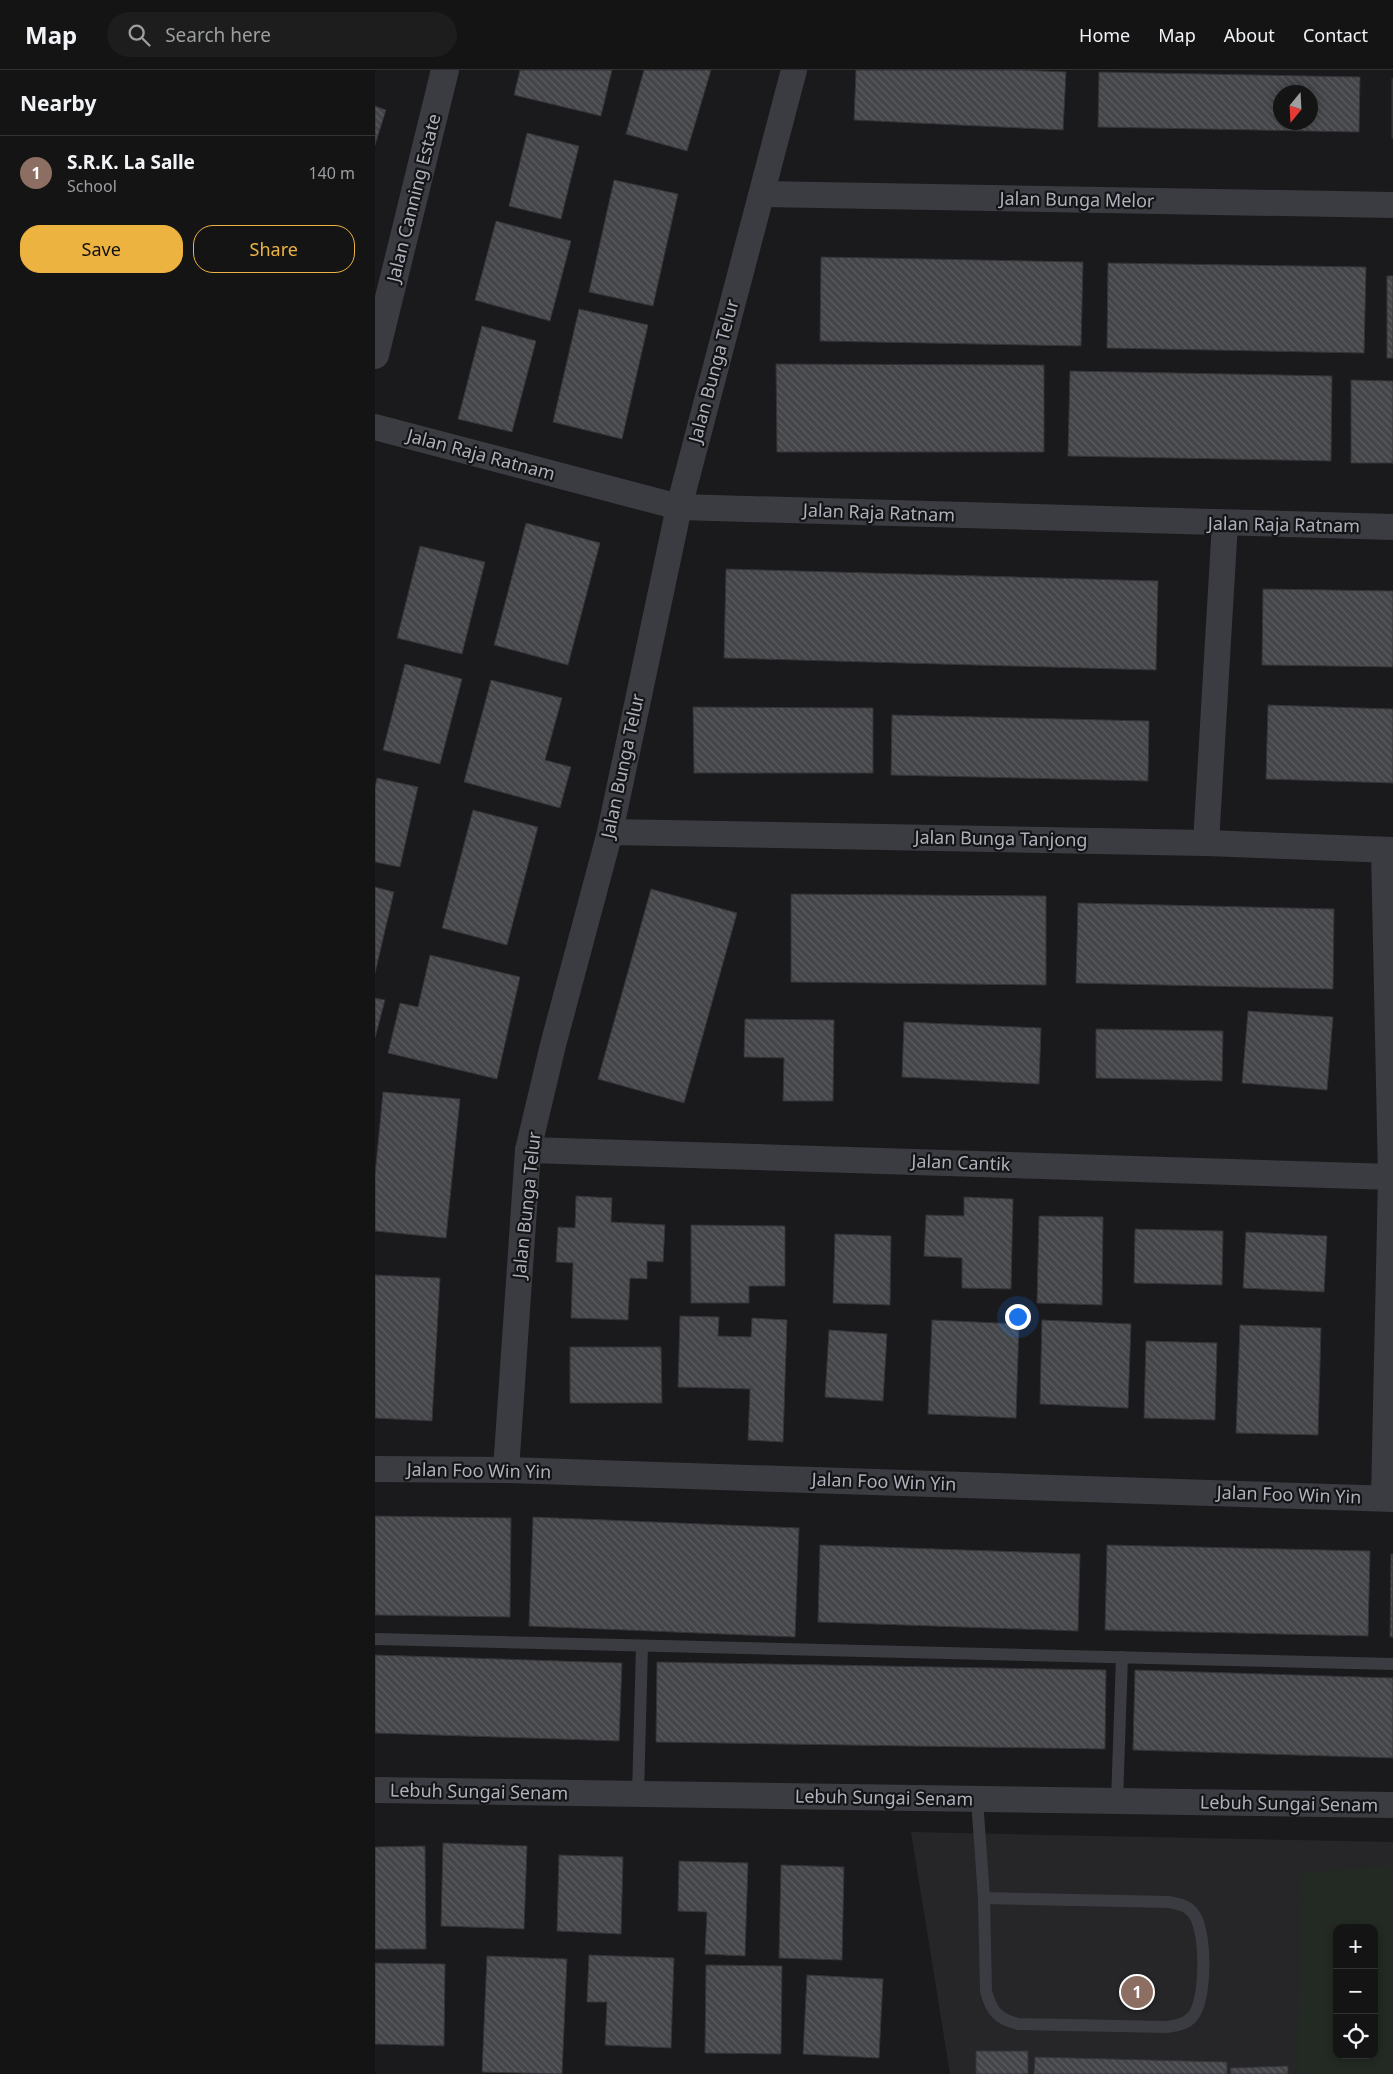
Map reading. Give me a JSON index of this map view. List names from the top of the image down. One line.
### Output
{"streets":{"street":["Jalan Canning Estate","Jalan Bunga Melor","Jalan Bunga Telur","Jalan Raja Ratnam","Jalan Bunga Tanjong","Jalan Cantik","Jalan Foo Win Yin","Lebuh Sungai Senam"]},"crossings":[["Jalan Bunga Melor","Jalan Bunga Telur"],["Jalan Bunga Telur","Jalan Raja Ratnam"],["Jalan Bunga Telur","Jalan Bunga Tanjong"],["Jalan Bunga Telur","Jalan Cantik"],["Jalan Bunga Telur","Jalan Foo Win Yin"]],"north":"bottom","page":{"header":"Map","search":"Search here","nav":["Home","Map","About","Contact"],"heading":"Nearby","list":[{"mark":"1","name":"S.R.K. La Salle","note":"School","value":"140 m"}],"buttons":["Save","Share"],"map_buttons":["+","−"],"pins":"1"}}
